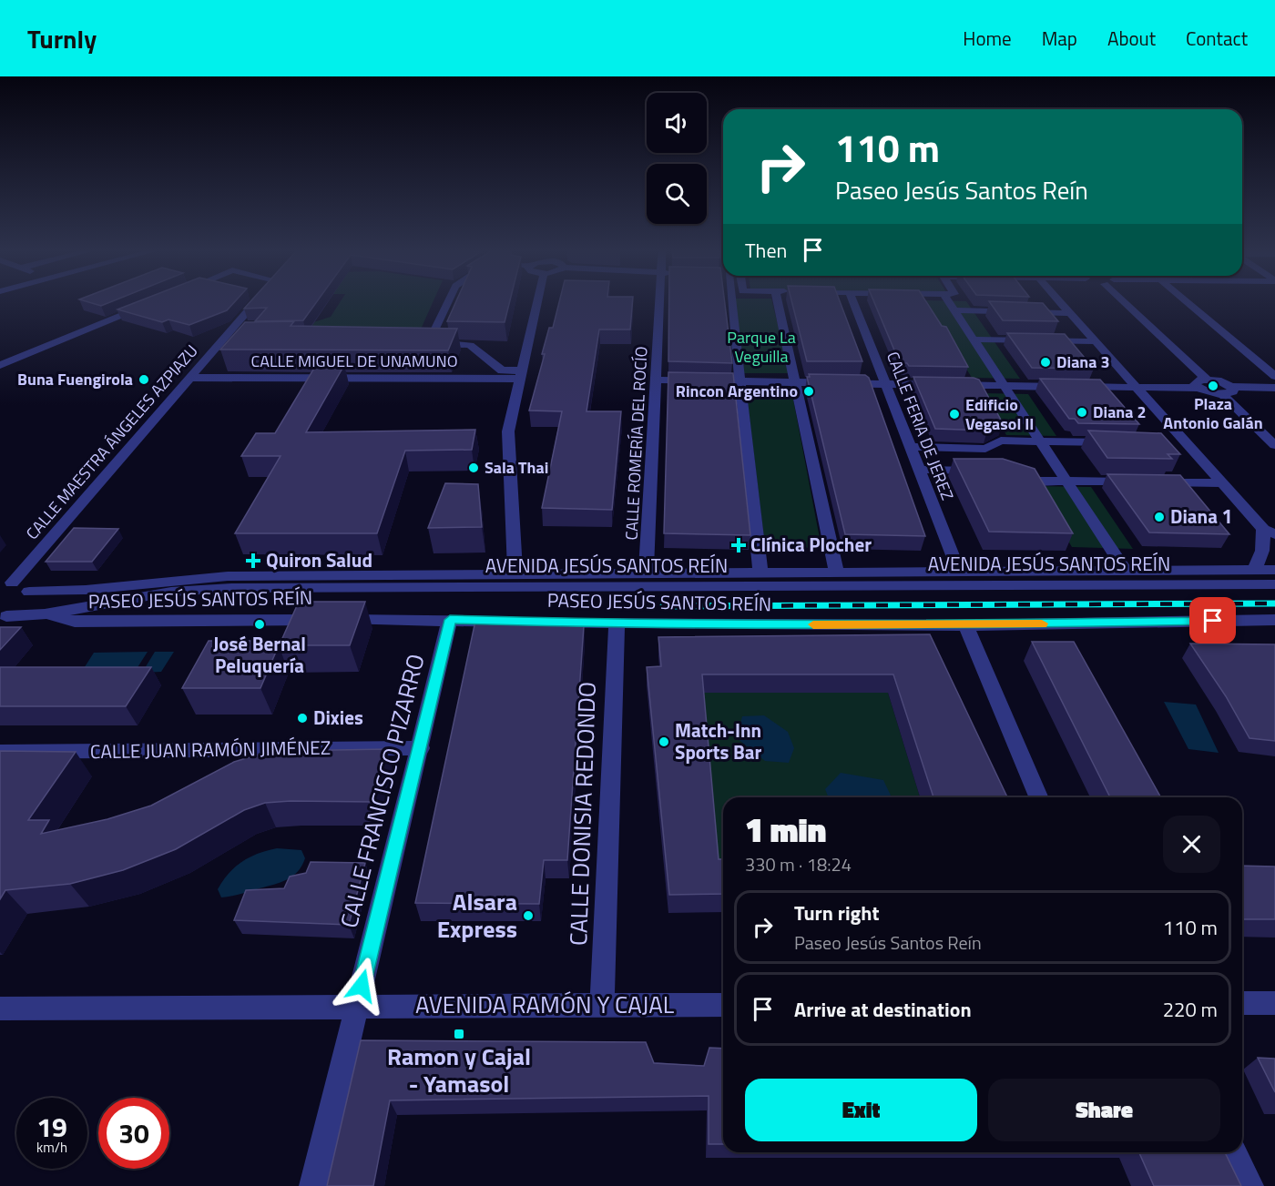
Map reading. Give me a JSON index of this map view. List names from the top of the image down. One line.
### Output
{"streets":{"street":["CALLE MIGUEL DE UNAMUNO","CALLE FERIA DE JEREZ","CALLE MAESTRA ÁNGELES AZPIAZU","CALLE ROMERÍA DEL ROCÍO","AVENIDA JESÚS SANTOS REÍN","PASEO JESÚS SANTOS REÍN","CALLE JUAN RAMÓN JIMÉNEZ","CALLE FRANCISCO PIZARRO","CALLE DONISIA REDONDO","AVENIDA RAMÓN Y CAJAL"]},"crossings":[["CALLE MIGUEL DE UNAMUNO","CALLE MAESTRA ÁNGELES AZPIAZU"],["CALLE FERIA DE JEREZ","AVENIDA JESÚS SANTOS REÍN"],["CALLE ROMERÍA DEL ROCÍO","AVENIDA JESÚS SANTOS REÍN"],["AVENIDA JESÚS SANTOS REÍN","PASEO JESÚS SANTOS REÍN"],["PASEO JESÚS SANTOS REÍN","CALLE FRANCISCO PIZARRO"],["PASEO JESÚS SANTOS REÍN","CALLE DONISIA REDONDO"],["CALLE JUAN RAMÓN JIMÉNEZ","CALLE FRANCISCO PIZARRO"],["CALLE FRANCISCO PIZARRO","AVENIDA RAMÓN Y CAJAL"],["CALLE DONISIA REDONDO","AVENIDA RAMÓN Y CAJAL"]],"parks":["Parque La Veguilla"],"places":{"other":["Diana 3","Buna Fuengirola","Plaza Antonio Galán","Rincon Argentino","Diana 2","Edificio Vegasol II","Sala Thai","Diana 1","José Bernal Peluquería","Dixies","Match-Inn Sports Bar","Alsara Express"],"health":["Clínica Plocher","Quiron Salud"],"transit":["Ramon y Cajal - Yamasol"]},"page":{"header":"Turnly","nav":["Home","Map","About","Contact"],"turn":["110 m","Paseo Jesús Santos Reín"],"then":"Then","heading":["1 min","330 m · 18:24"],"list":[{"name":"Turn right","note":"Paseo Jesús Santos Reín","value":"110 m"},{"name":"Arrive at destination","value":"220 m"}],"buttons":["Exit","Share"],"speed":"19 km/h","limit":"30"}}
